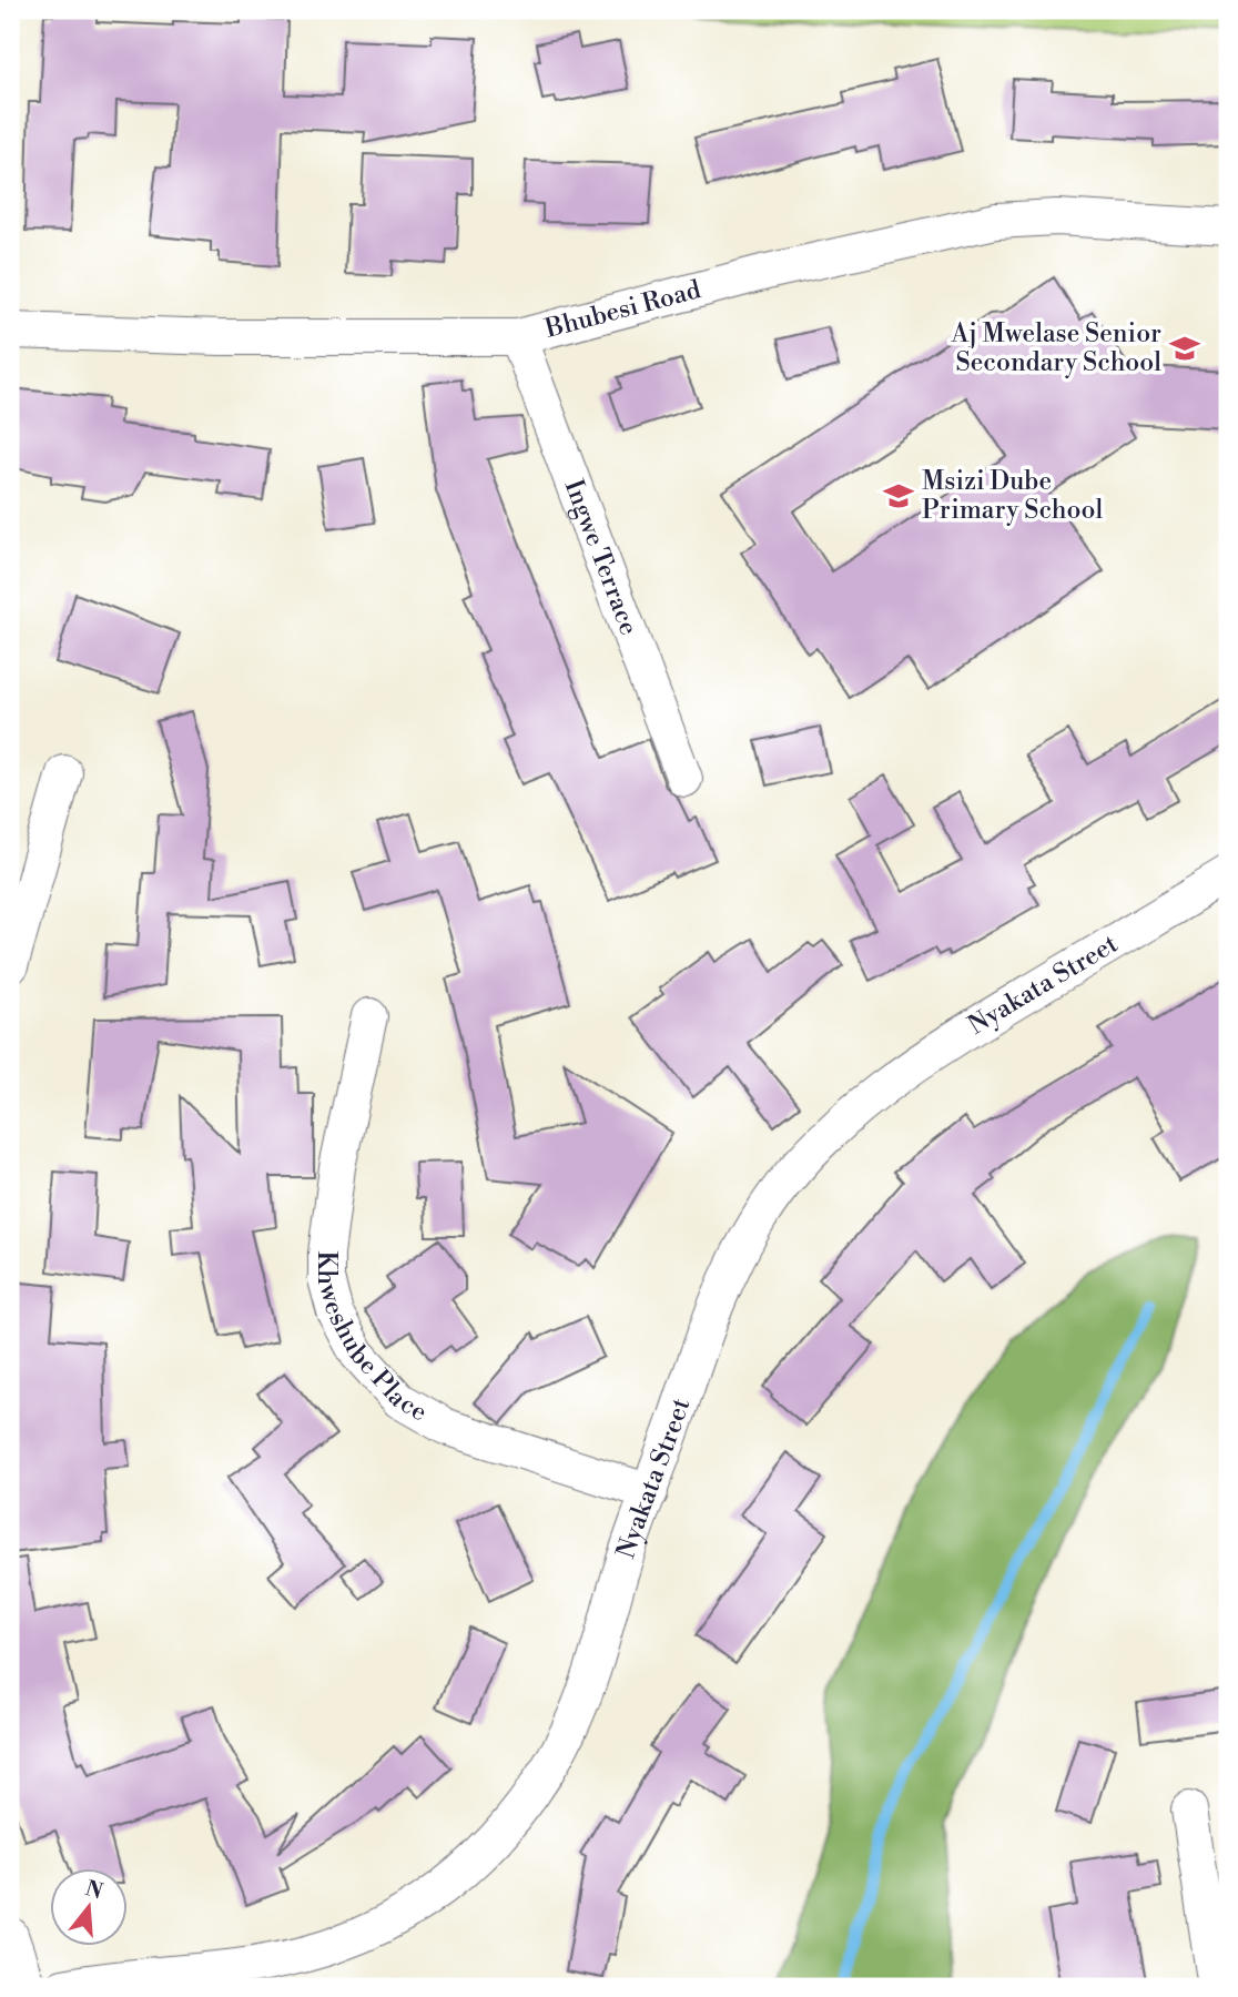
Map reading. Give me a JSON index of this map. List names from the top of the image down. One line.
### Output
{"streets":{"street":["Bhubesi Road","Ingwe Terrace","Nyakata Street","Khweshube Place"]},"crossings":[["Bhubesi Road","Ingwe Terrace"],["Nyakata Street","Khweshube Place"]],"places":{"school or university":["Aj Mwelase Senior Secondary School","Msizi Dube Primary School"]},"north":"top"}
